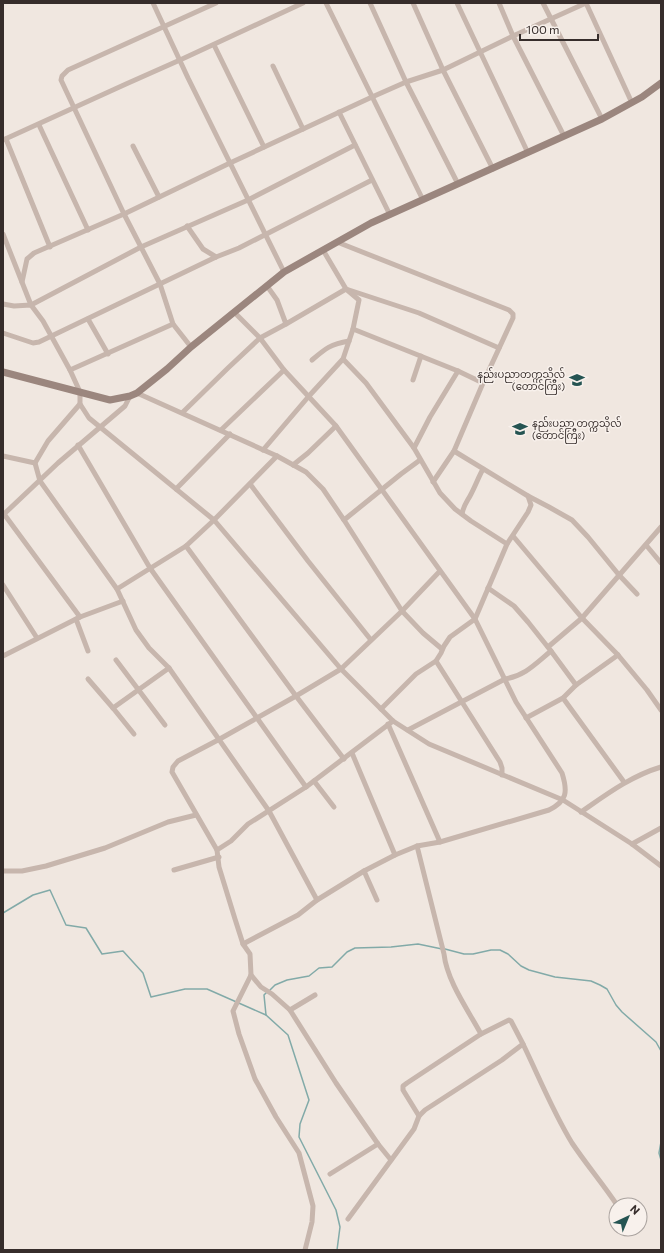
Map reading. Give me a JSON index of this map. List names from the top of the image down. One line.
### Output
{"places":{"school or university":["နည်းပညာတက္ကသိုလ် (တောင်ကြီး)","နည်းပညာ တက္ကသိုလ် (တောင်ကြီး)"]},"scale_bar":"100 m","north":"top right"}
